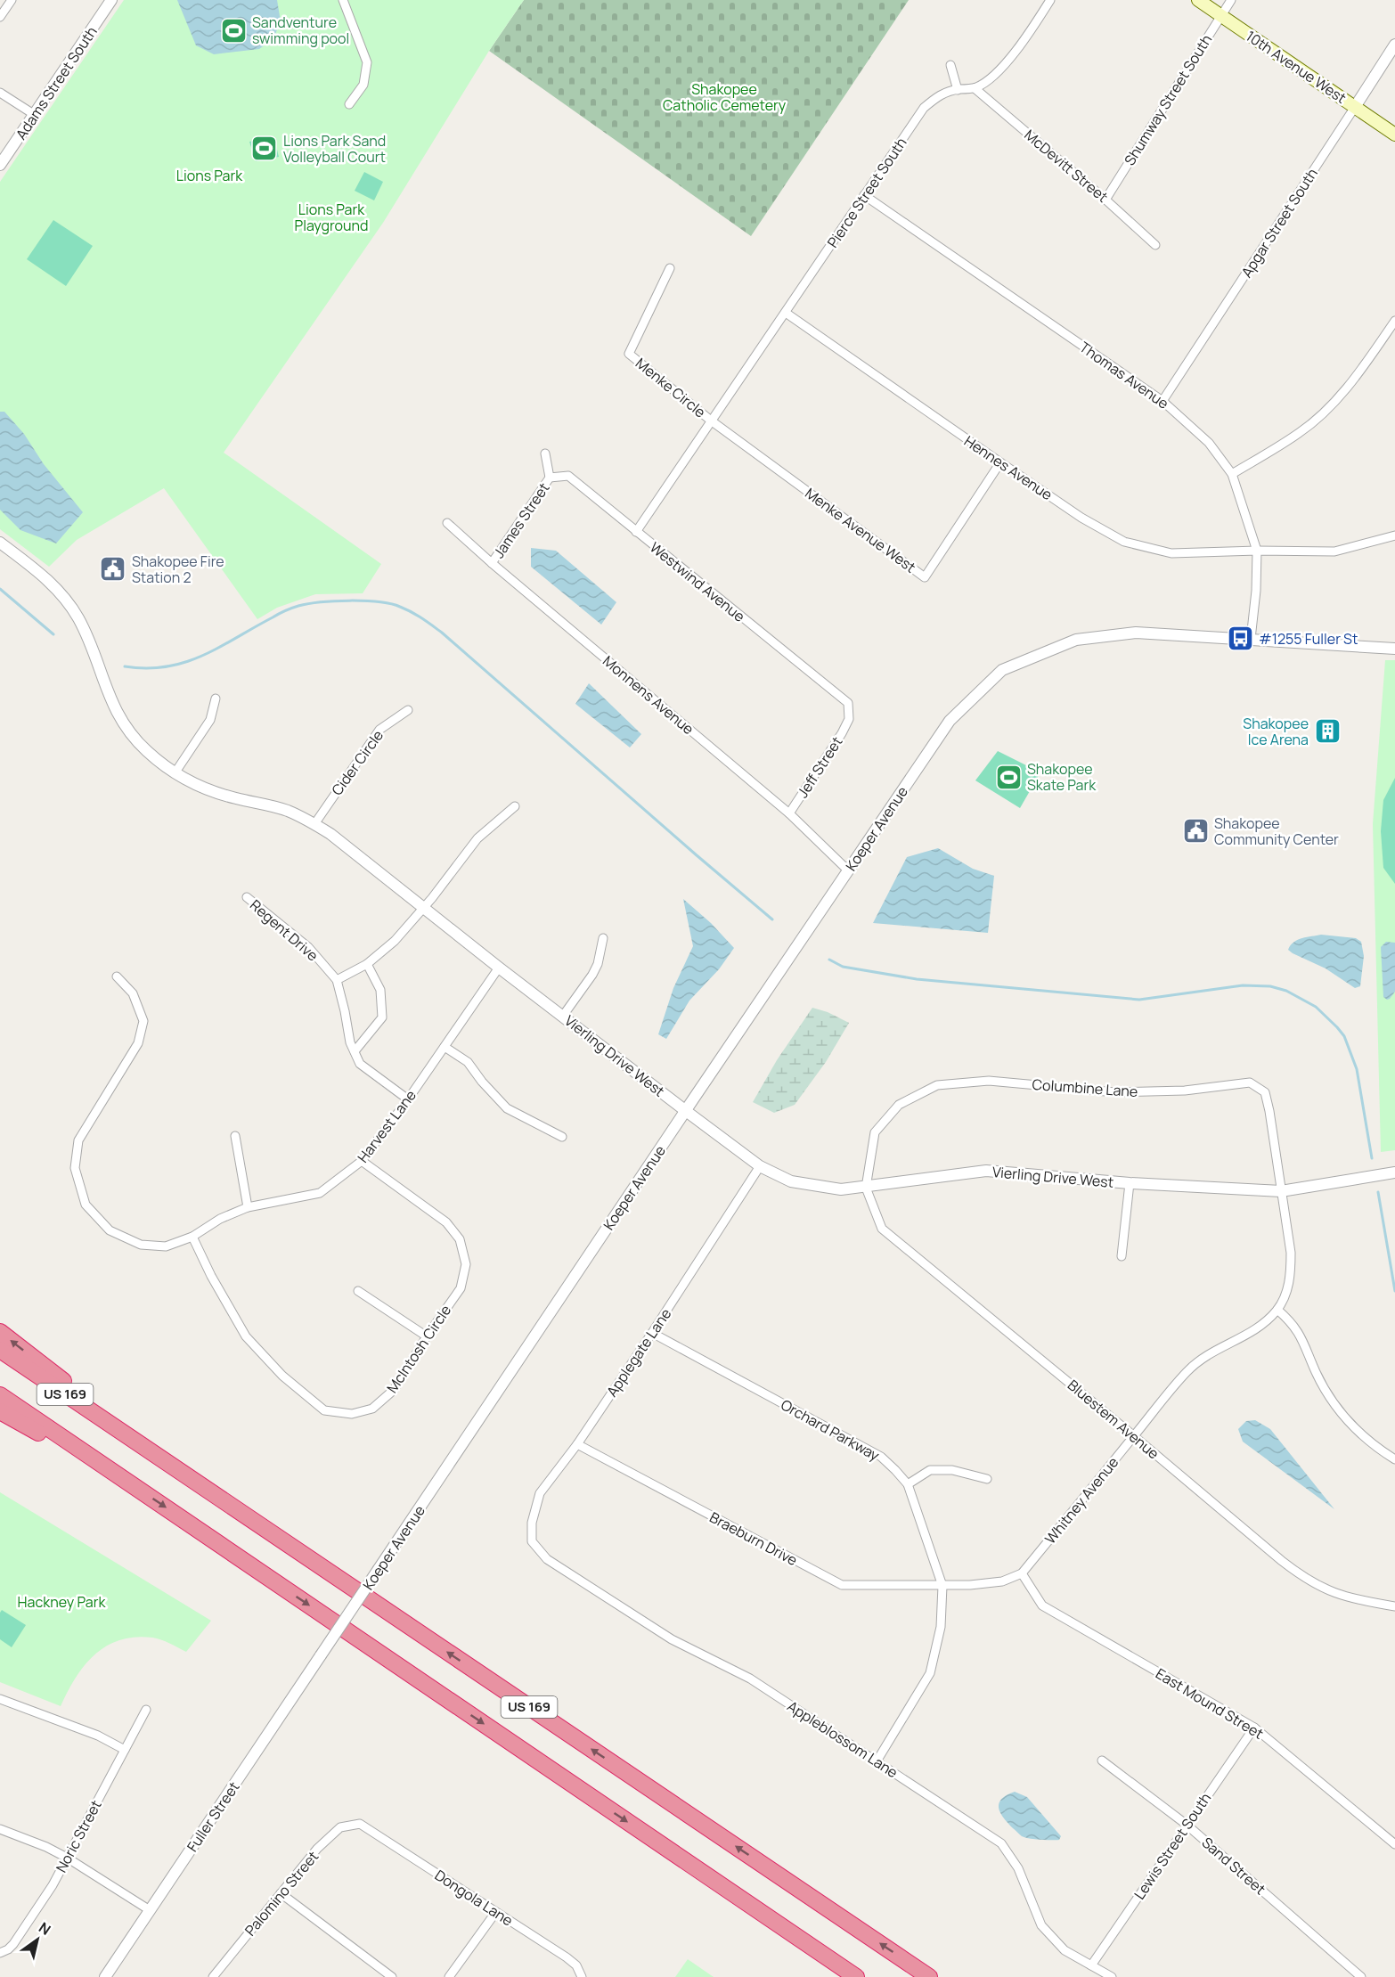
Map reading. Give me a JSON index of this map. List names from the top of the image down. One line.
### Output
{"streets":{"highway":["US 169"],"main road":["10th Avenue West"],"street":["Adams Street South","Shumway Street South","McDevitt Street","Pierce Street South","Apgar Street South","Thomas Avenue","Menke Circle","Hennes Avenue","James Street","Menke Avenue West","Westwind Avenue","Monnens Avenue","Cider Circle","Jeff Street","Koeper Avenue","Regent Drive","Vierling Drive West","Columbine Lane","Harvest Lane","McIntosh Circle","Applegate Lane","Bluestem Avenue","Orchard Parkway","Whitney Avenue","Braeburn Drive","East Mound Street","Appleblossom Lane","Fuller Street","Noric Street","Lewis Street South","Sand Street","Palomino Street","Dongola Lane"]},"crossings":[["10th Avenue West","Shumway Street South"],["10th Avenue West","Apgar Street South"],["Shumway Street South","McDevitt Street"],["McDevitt Street","Pierce Street South"],["Pierce Street South","Thomas Avenue"],["Pierce Street South","Menke Circle"],["Pierce Street South","Hennes Avenue"],["Pierce Street South","Menke Avenue West"],["Pierce Street South","Westwind Avenue"],["Apgar Street South","Thomas Avenue"],["Thomas Avenue","Hennes Avenue"],["Thomas Avenue","Koeper Avenue"],["Menke Circle","Menke Avenue West"],["Hennes Avenue","Menke Avenue West"],["James Street","Westwind Avenue"],["James Street","Monnens Avenue"],["Westwind Avenue","Jeff Street"],["Monnens Avenue","Jeff Street"],["Monnens Avenue","Koeper Avenue"],["Cider Circle","Vierling Drive West"],["Koeper Avenue","Vierling Drive West"],["Koeper Avenue","Fuller Street"],["Regent Drive","Harvest Lane"],["Vierling Drive West","Columbine Lane"],["Vierling Drive West","Harvest Lane"],["Vierling Drive West","Applegate Lane"],["Vierling Drive West","Bluestem Avenue"],["Vierling Drive West","Whitney Avenue"],["Columbine Lane","Bluestem Avenue"],["Columbine Lane","Whitney Avenue"],["Harvest Lane","McIntosh Circle"],["Applegate Lane","Orchard Parkway"],["Applegate Lane","Braeburn Drive"],["Applegate Lane","Appleblossom Lane"],["Bluestem Avenue","Whitney Avenue"],["Orchard Parkway","Braeburn Drive"],["Orchard Parkway","Appleblossom Lane"],["Whitney Avenue","East Mound Street"],["East Mound Street","Lewis Street South"],["Appleblossom Lane","Lewis Street South"],["Lewis Street South","Sand Street"],["Palomino Street","Dongola Lane"]],"parks":["Shakopee Catholic Cemetery","Lions Park","Lions Park Playground","Hackney Park"],"places":{"sports":["Sandventure swimming pool","Lions Park Sand Volleyball Court","Shakopee Skate Park"],"public building":["Shakopee Fire Station 2","Shakopee Community Center"],"bus stop":["#1255 Fuller St"],"building":["Shakopee Ice Arena"]},"north":"top right"}
